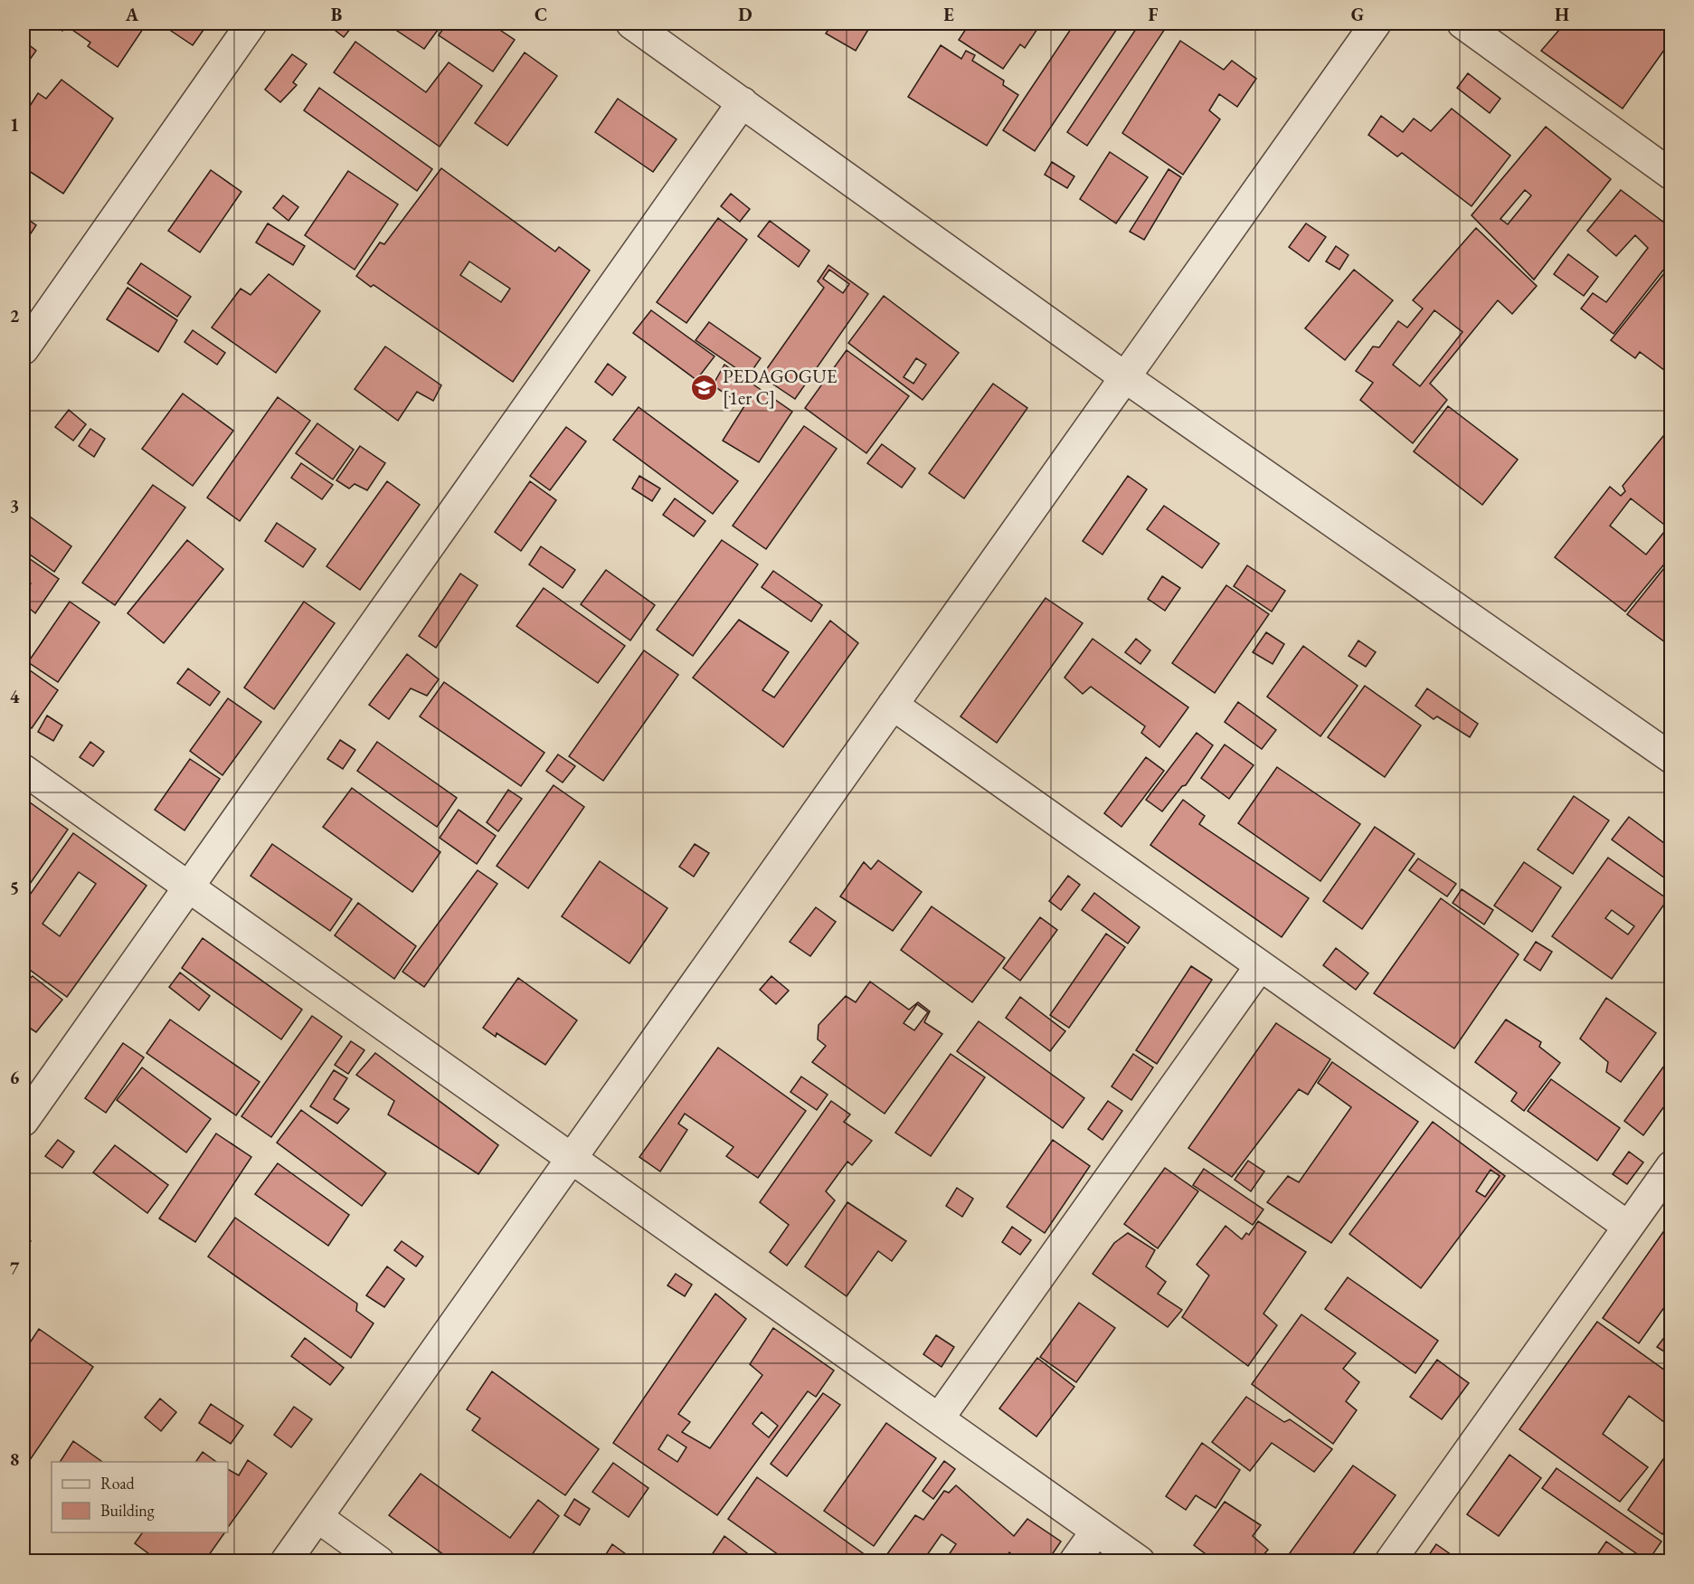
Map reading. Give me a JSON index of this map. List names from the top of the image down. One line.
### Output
{"places":{"school or university":["PEDAGOGUE [1er C]"]},"legend":["Road","Building"],"grid":{"columns":["A","B","C","D","E","F","G","H"],"rows":["1","2","3","4","5","6","7","8"]}}
